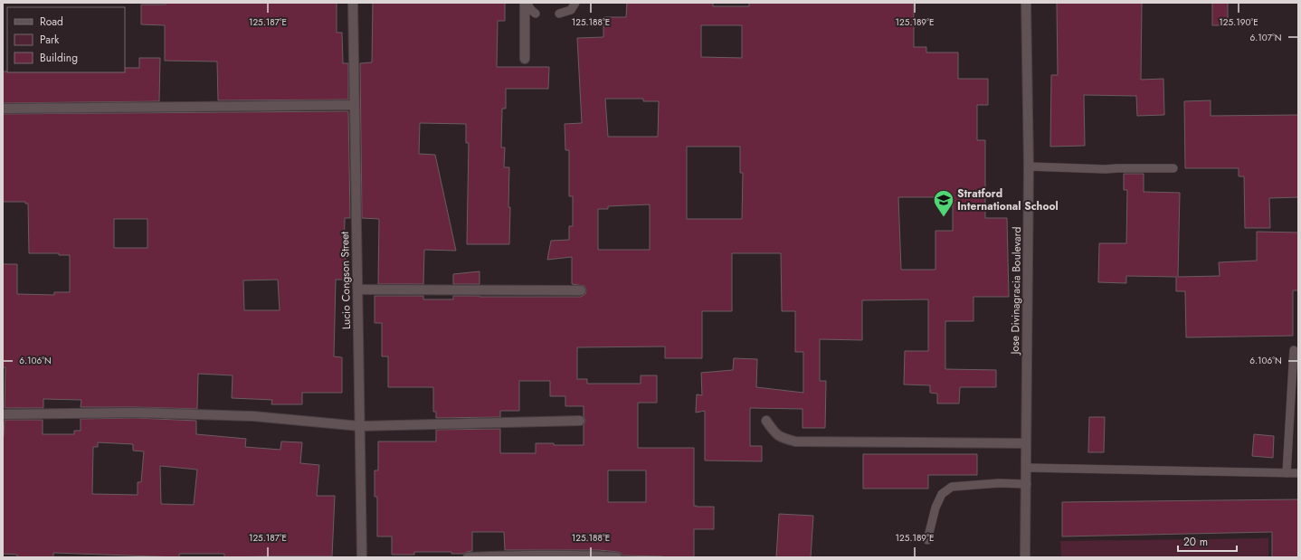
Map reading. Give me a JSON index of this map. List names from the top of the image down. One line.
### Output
{"streets":{"street":["Lucio Congson Street","Jose Divinagracia Boulevard"]},"places":{"school or university":["Stratford International School"]},"legend":["Road","Park","Building"],"scale_bar":"20 m","coordinates":["125.187°E","125.188°E","125.189°E","125.190°E","6.107°N","6.106°N"]}
